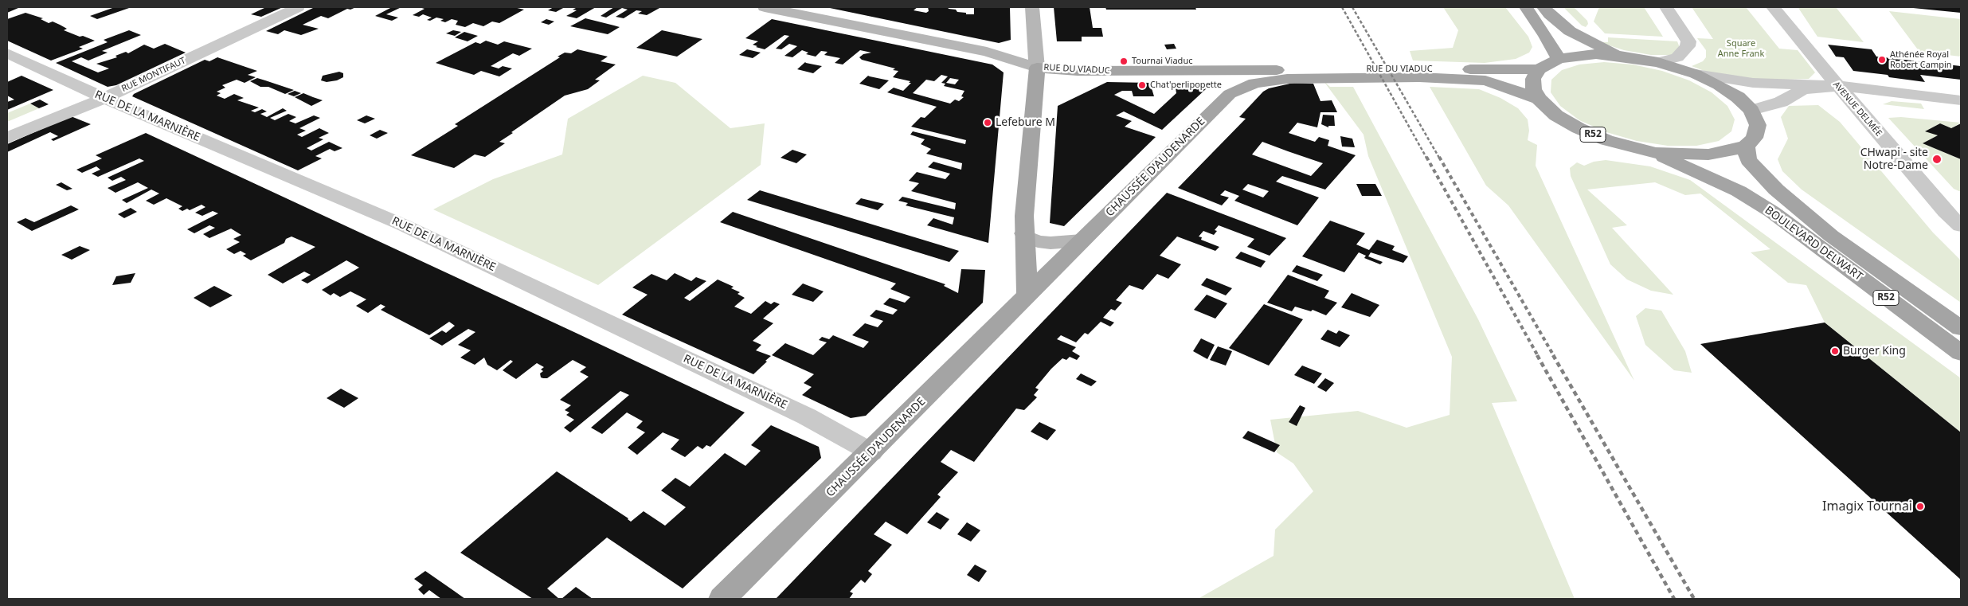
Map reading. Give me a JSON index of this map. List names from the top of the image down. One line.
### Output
{"streets":{"main road":["RUE DU VIADUC","R52","CHAUSSÉE D'AUDENARDE","BOULEVARD DELWART"],"street":["RUE MONTIFAUT","AVENUE DELMÉE","RUE DE LA MARNIÈRE"]},"crossings":[["RUE DU VIADUC","R52"],["RUE DU VIADUC","CHAUSSÉE D'AUDENARDE"],["RUE MONTIFAUT","RUE DE LA MARNIÈRE"],["RUE DE LA MARNIÈRE","CHAUSSÉE D'AUDENARDE"],["R52","BOULEVARD DELWART"]],"parks":["Square Anne Frank"],"places":["Athénée Royal Robert Campin","Tournai Viaduc","Chat'perlipopette","Lefebure M","CHwapi - site Notre-Dame","Burger King","Imagix Tournai"]}
